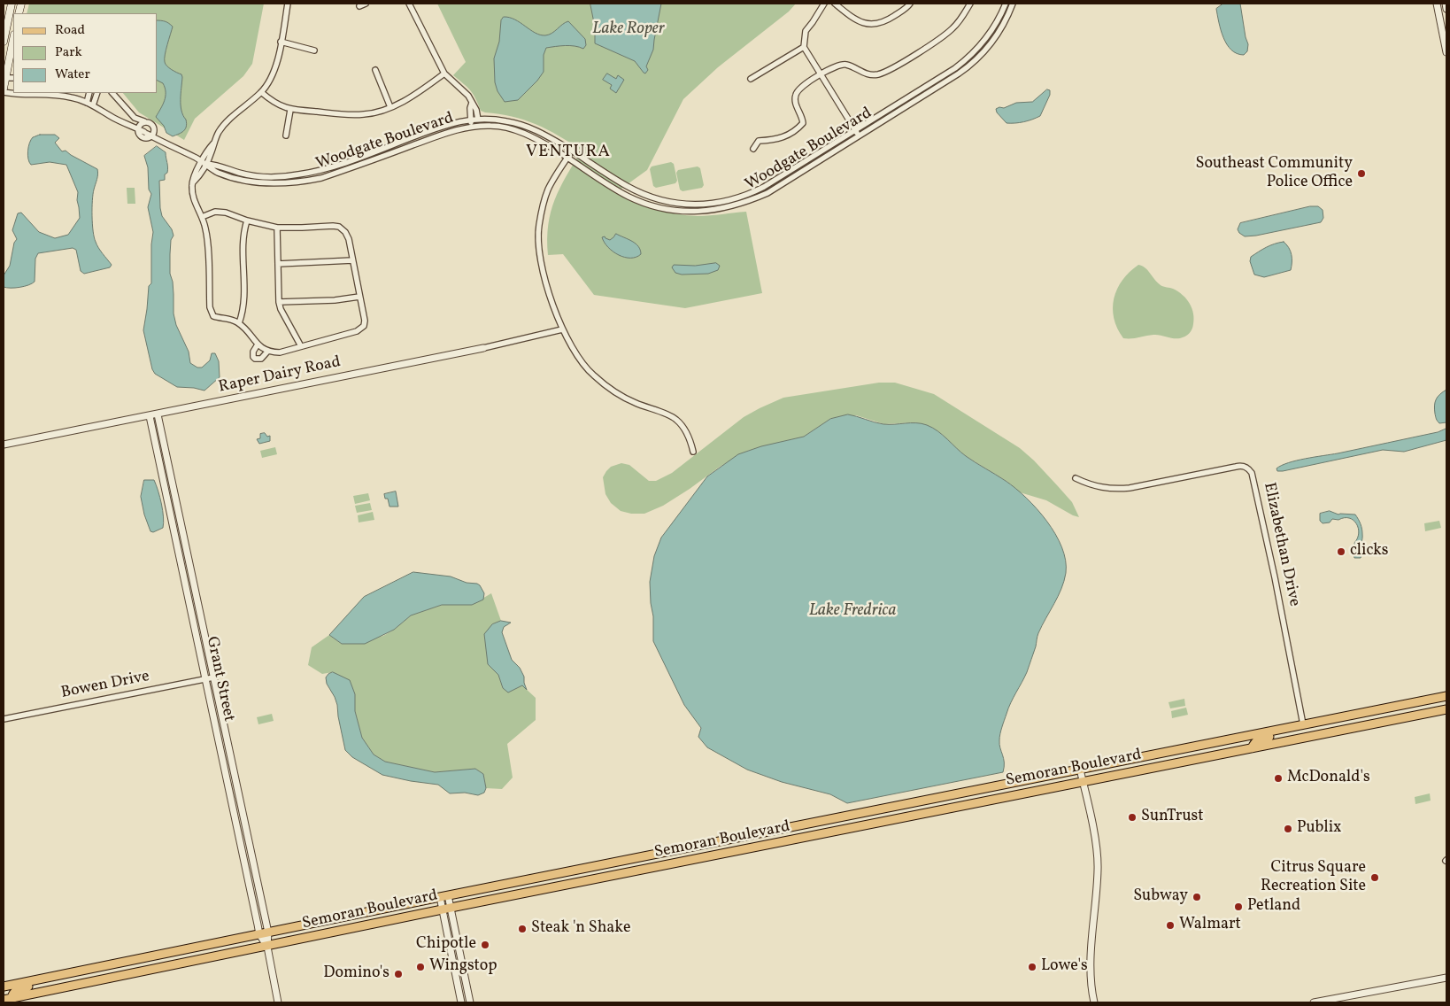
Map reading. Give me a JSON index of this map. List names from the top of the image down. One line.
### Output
{"streets":{"main road":["Semoran Boulevard"],"street":["Woodgate Boulevard","Raper Dairy Road","Elizabethan Drive","Grant Street","Bowen Drive"]},"crossings":[["Raper Dairy Road","Grant Street"],["Elizabethan Drive","Semoran Boulevard"],["Grant Street","Bowen Drive"],["Grant Street","Semoran Boulevard"]],"districts":["VENTURA"],"water":["Lake Roper","Lake Fredrica"],"places":["Southeast Community Police Office","clicks","McDonald's","SunTrust","Publix","Citrus Square Recreation Site","Subway","Petland","Walmart","Steak 'n Shake","Chipotle","Wingstop","Lowe's","Domino's"],"legend":["Road","Park","Water"]}
